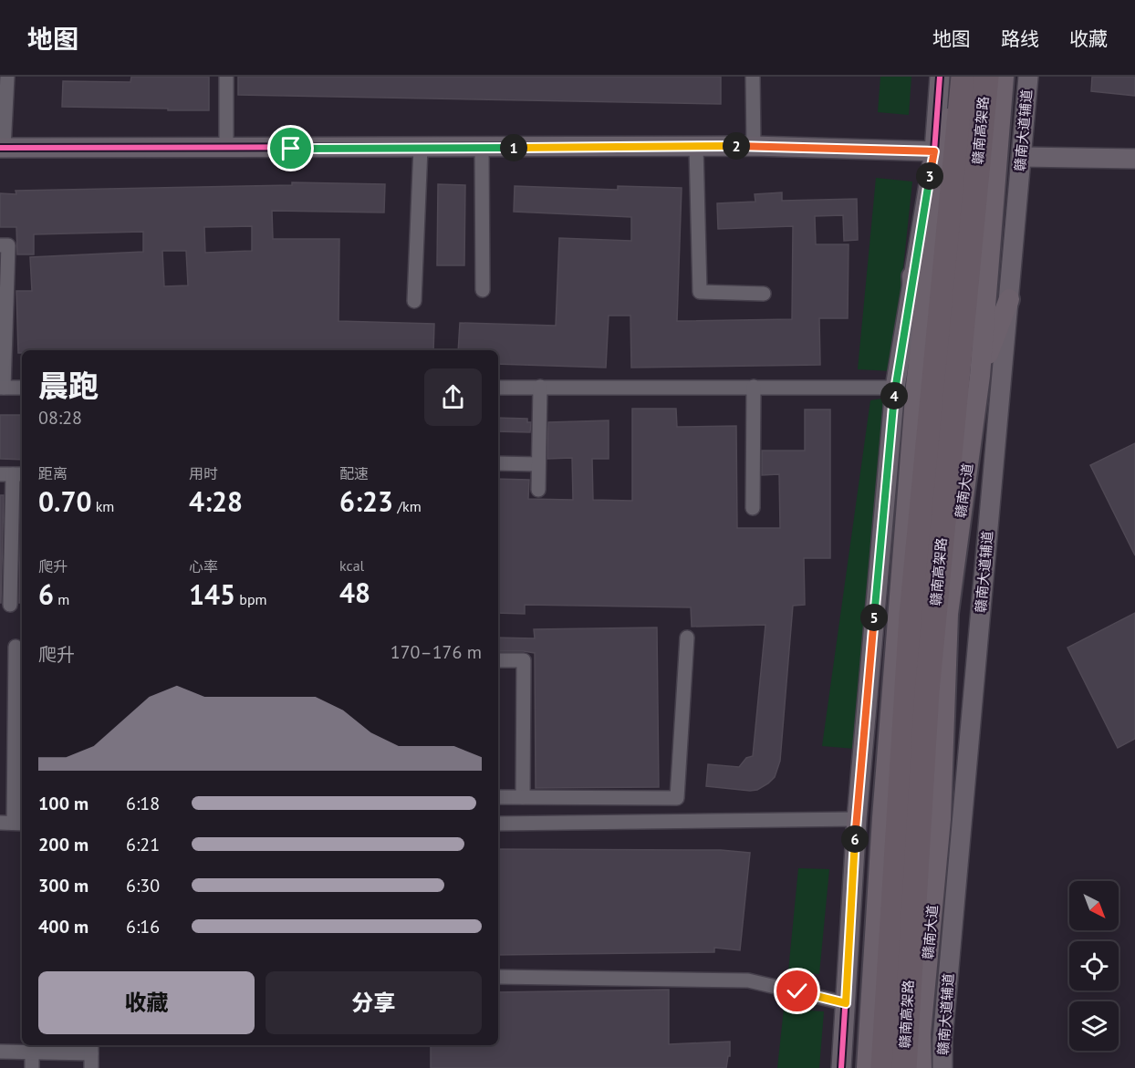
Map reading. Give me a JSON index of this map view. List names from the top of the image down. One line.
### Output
{"streets":{"highway":["赣南高架路"],"main road":["赣南大道"],"street":["赣南大道辅道"]},"north":"bottom right","page":{"header":"地图","nav":["地图","路线","收藏"],"pins":["2","1","3","4","5","6"],"heading":["晨跑","08:28"],"stats":[["距离","0.70 km"],["用时","4:28"],["配速","6:23 /km"],["爬升","6 m"],["心率","145 bpm"],["kcal","48"]],"chart":["爬升","170–176 m"],"list":[{"name":"100 m","note":"6:18"},{"name":"200 m","note":"6:21"},{"name":"300 m","note":"6:30"},{"name":"400 m","note":"6:16"}],"buttons":["收藏","分享"]}}
